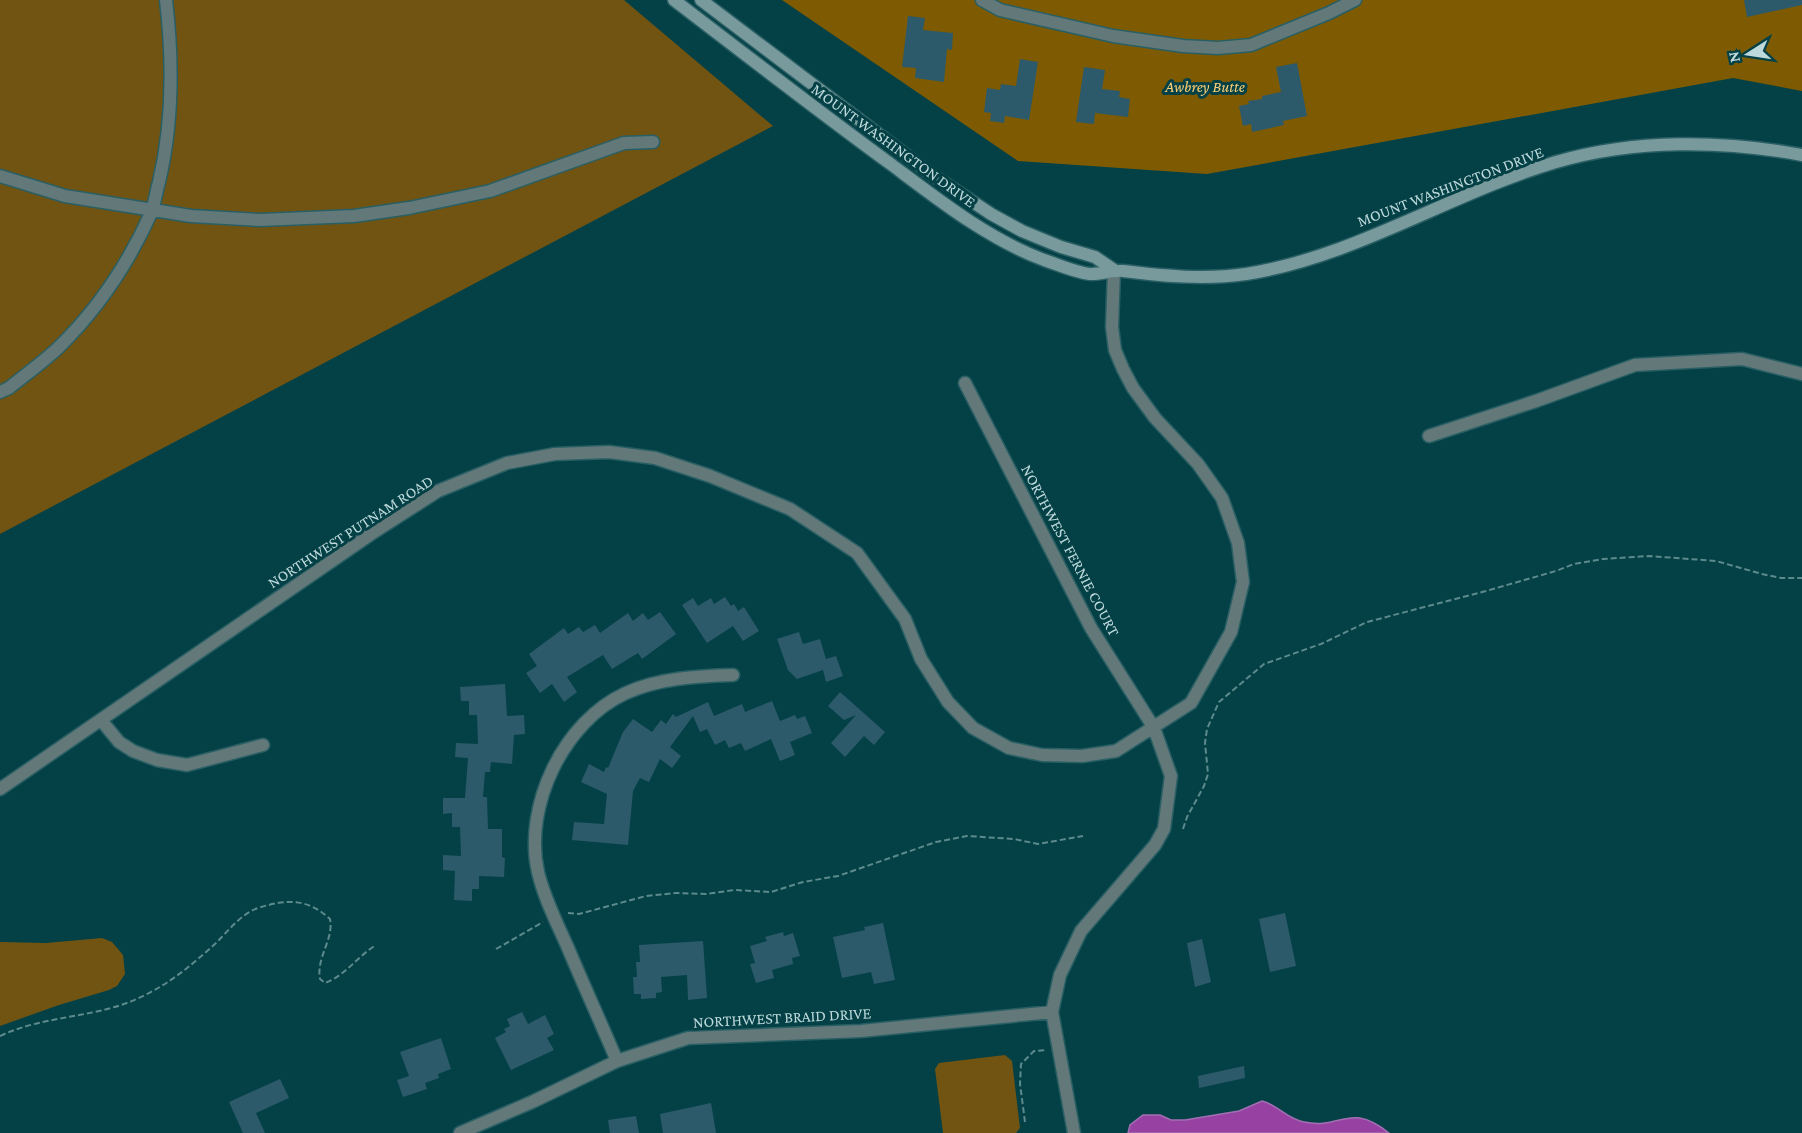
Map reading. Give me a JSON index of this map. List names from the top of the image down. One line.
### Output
{"streets":{"main road":["MOUNT WASHINGTON DRIVE"],"street":["NORTHWEST PUTNAM ROAD","NORTHWEST FERNIE COURT","NORTHWEST BRAID DRIVE"]},"crossings":[["MOUNT WASHINGTON DRIVE","NORTHWEST PUTNAM ROAD"],["NORTHWEST PUTNAM ROAD","NORTHWEST FERNIE COURT"],["NORTHWEST FERNIE COURT","NORTHWEST BRAID DRIVE"]],"parks":["Awbrey Butte"],"north":"left"}
